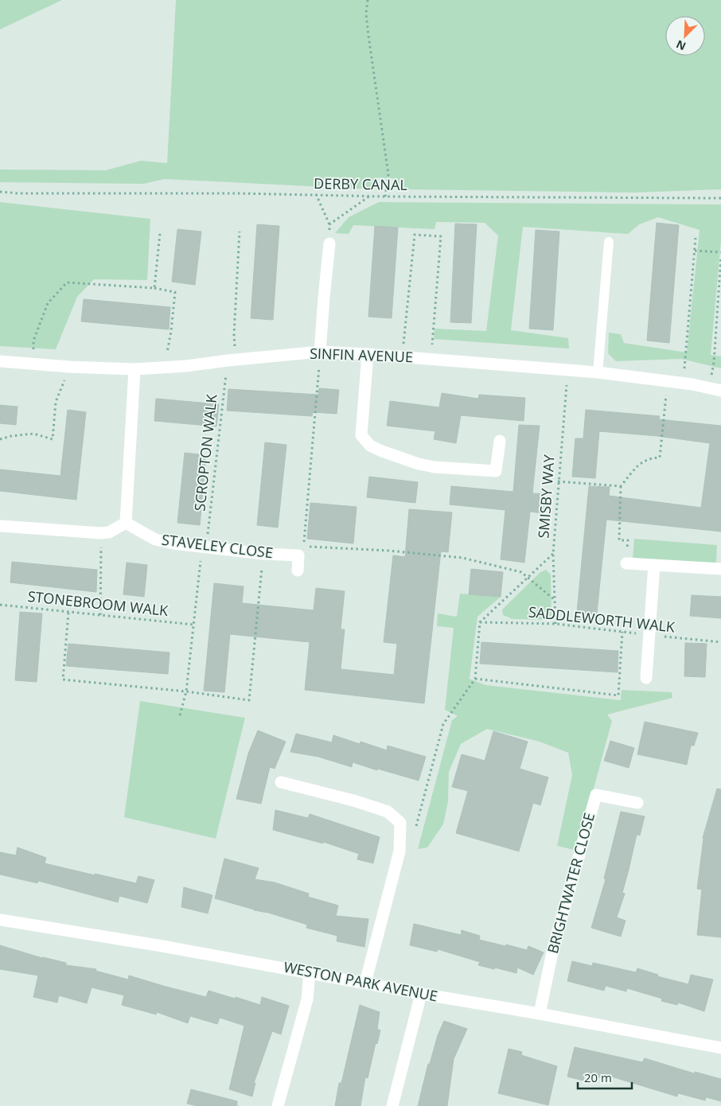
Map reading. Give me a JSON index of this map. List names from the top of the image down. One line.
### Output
{"streets":{"street":["SINFIN AVENUE","STAVELEY CLOSE","BRIGHTWATER CLOSE","WESTON PARK AVENUE"],"path":["DERBY CANAL","SCROPTON WALK","SMISBY WAY","STONEBROOM WALK","SADDLEWORTH WALK"]},"crossings":[["SINFIN AVENUE","SCROPTON WALK"],["SINFIN AVENUE","SMISBY WAY"],["SCROPTON WALK","STAVELEY CLOSE"],["SCROPTON WALK","STONEBROOM WALK"],["SMISBY WAY","SADDLEWORTH WALK"],["BRIGHTWATER CLOSE","WESTON PARK AVENUE"]],"scale_bar":"20 m","north":"bottom left"}
